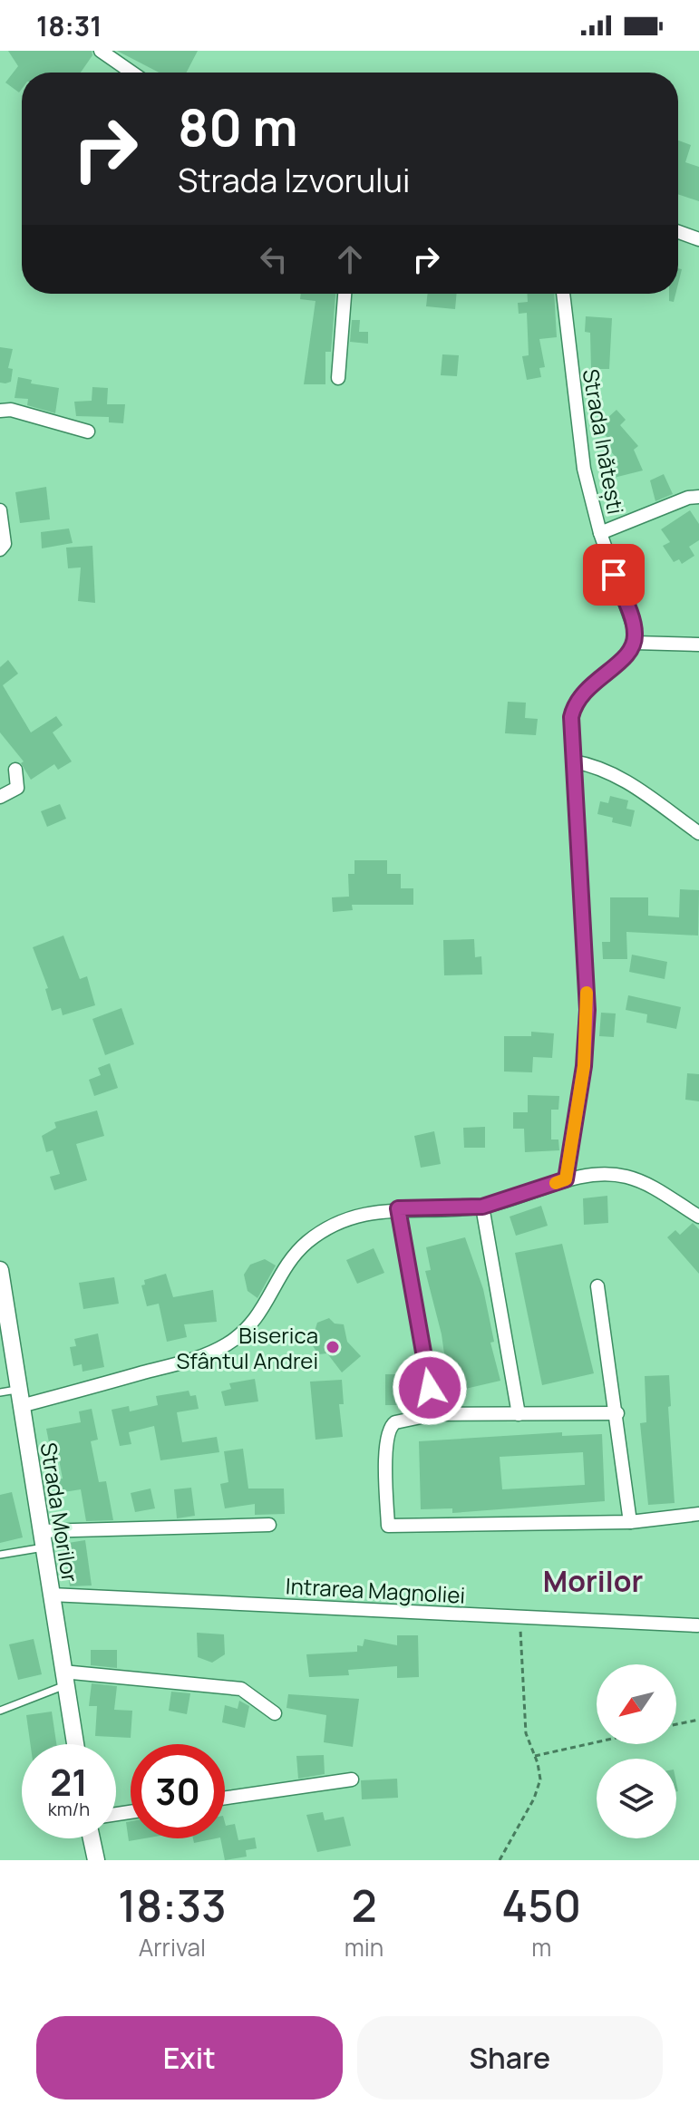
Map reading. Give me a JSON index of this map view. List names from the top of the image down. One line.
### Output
{"streets":{"street":["Strada Inătești","Strada Morilor","Intrarea Magnoliei"]},"crossings":[["Strada Morilor","Intrarea Magnoliei"]],"districts":["Morilor"],"places":["Biserica Sfântul Andrei"],"north":"bottom left","page":{"status":"18:31","turn":["80 m","Strada Izvorului"],"speed":"21 km/h","limit":"30","eta":["18:33","Arrival","2","min","450","m"],"buttons":["Exit","Share"]}}
